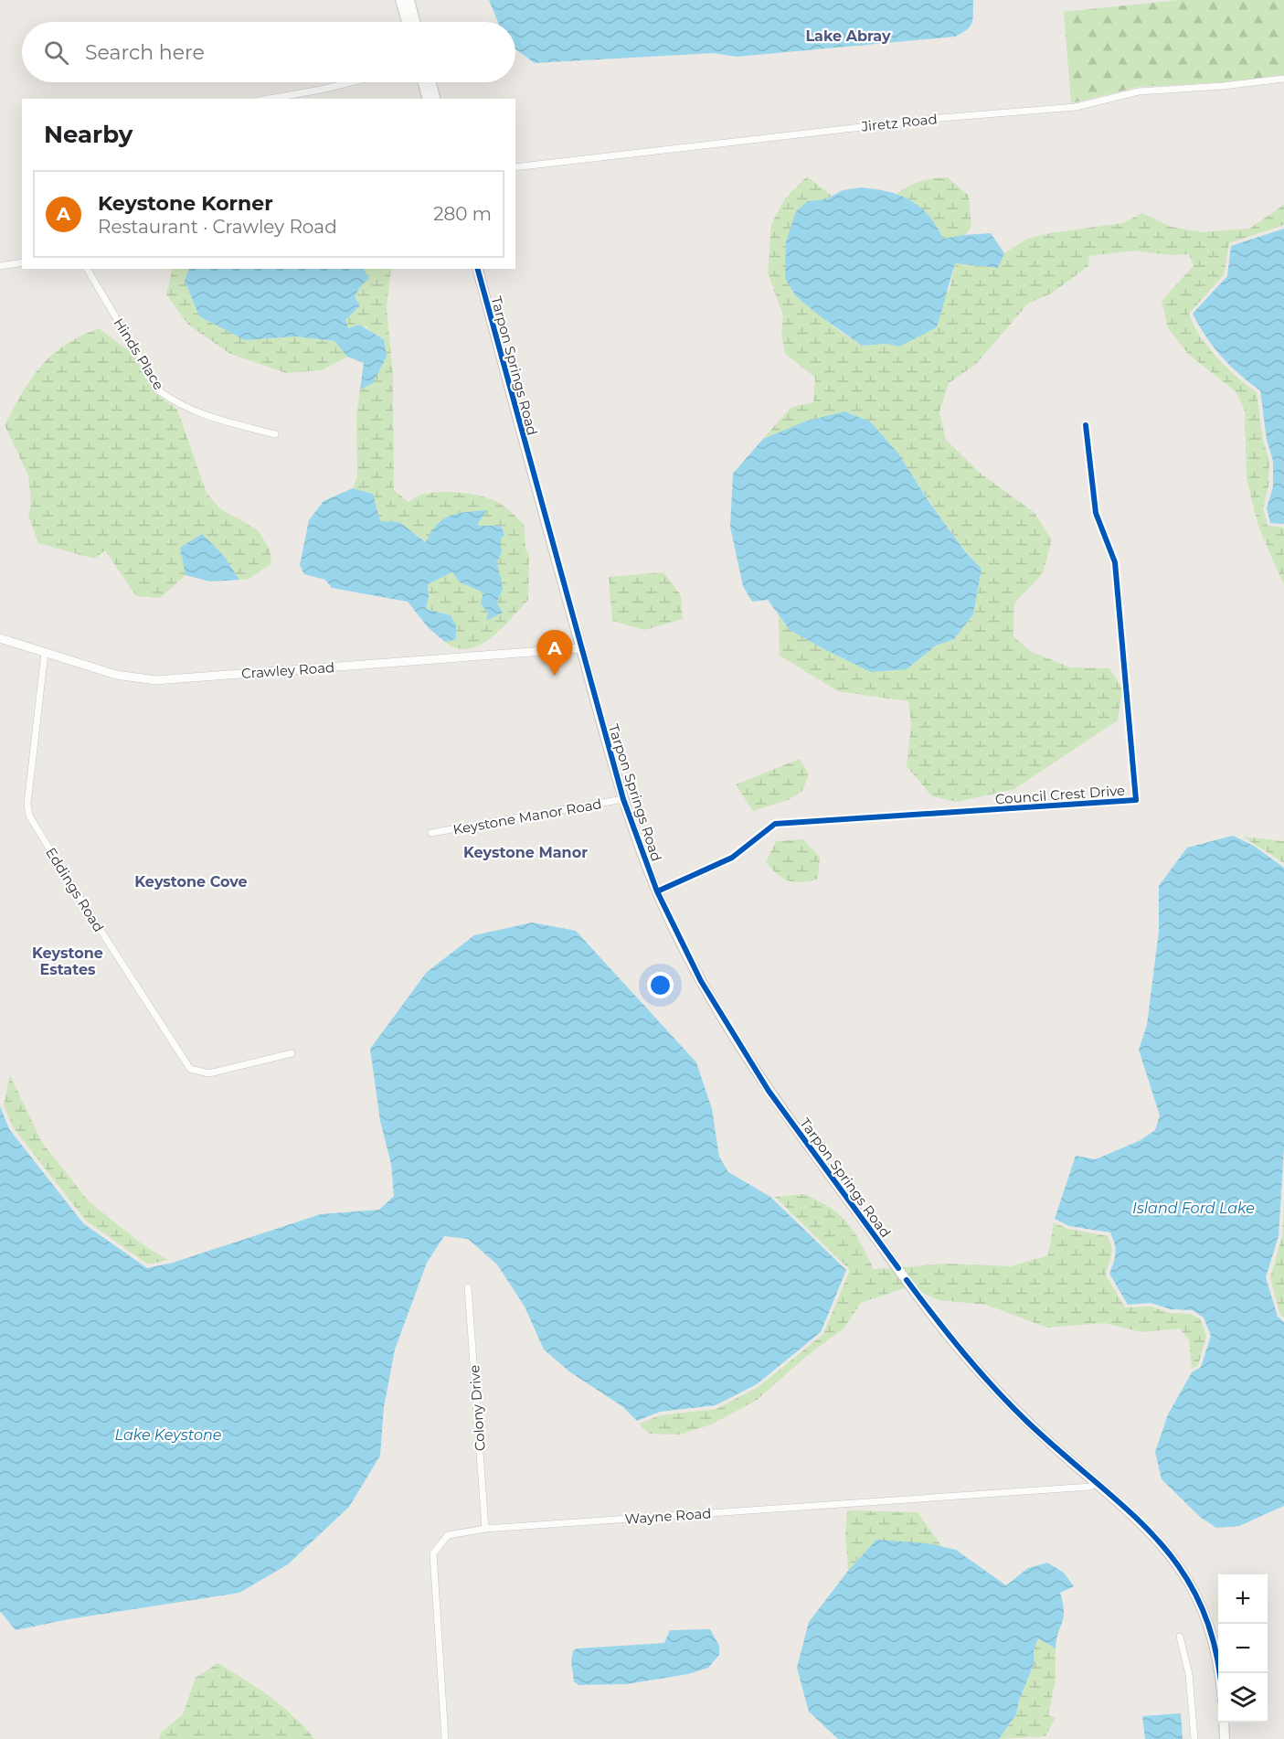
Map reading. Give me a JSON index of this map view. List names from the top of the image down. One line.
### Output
{"streets":{"main road":["Tarpon Springs Road"],"street":["Jiretz Road","Hinds Place","Crawley Road","Council Crest Drive","Keystone Manor Road","Eddings Road","Colony Drive","Wayne Road"]},"crossings":[["Tarpon Springs Road","Crawley Road"],["Tarpon Springs Road","Council Crest Drive"],["Tarpon Springs Road","Keystone Manor Road"],["Tarpon Springs Road","Wayne Road"],["Crawley Road","Eddings Road"],["Colony Drive","Wayne Road"]],"districts":["Lake Abray","Keystone Manor","Keystone Cove","Keystone Estates"],"water":["Island Ford Lake","Lake Keystone"],"page":{"search":"Search here","heading":"Nearby","list":[{"mark":"A","name":"Keystone Korner","note":"Restaurant · Crawley Road","value":"280 m"}],"pins":"A","map_buttons":["+","−"]}}
